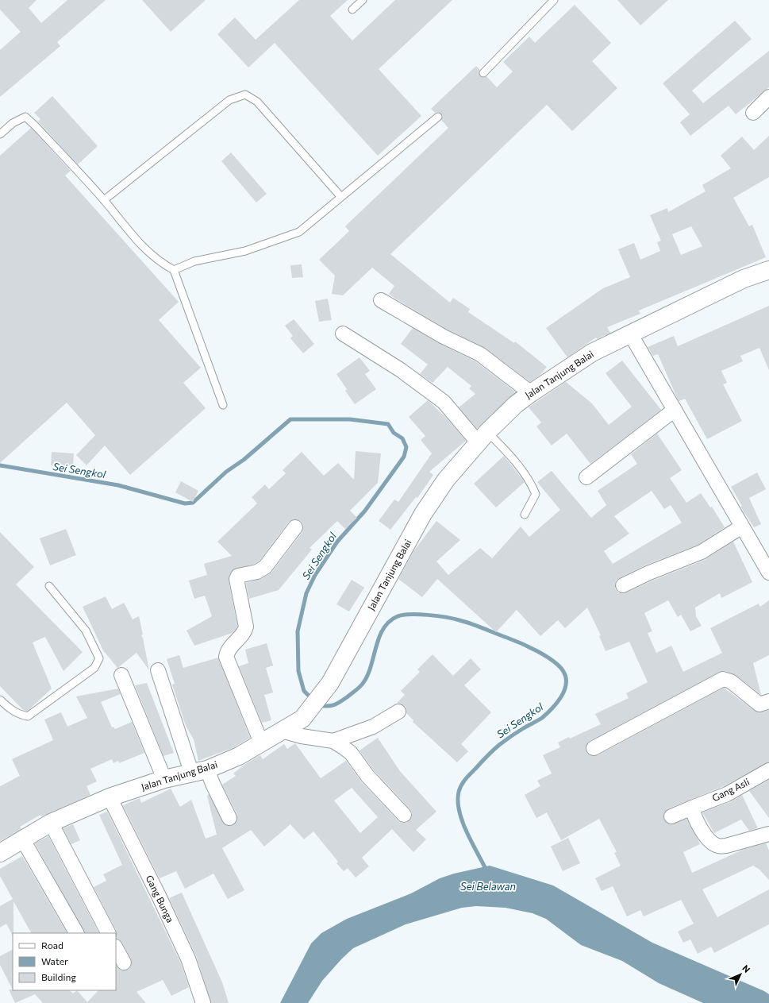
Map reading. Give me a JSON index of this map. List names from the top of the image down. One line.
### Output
{"streets":{"street":["Jalan Tanjung Balai","Gang Asli","Gang Bunga"]},"crossings":[["Jalan Tanjung Balai","Gang Bunga"]],"water":["Sei Sengkol","Sei Belawan"],"legend":["Road","Water","Building"],"north":"top right"}
